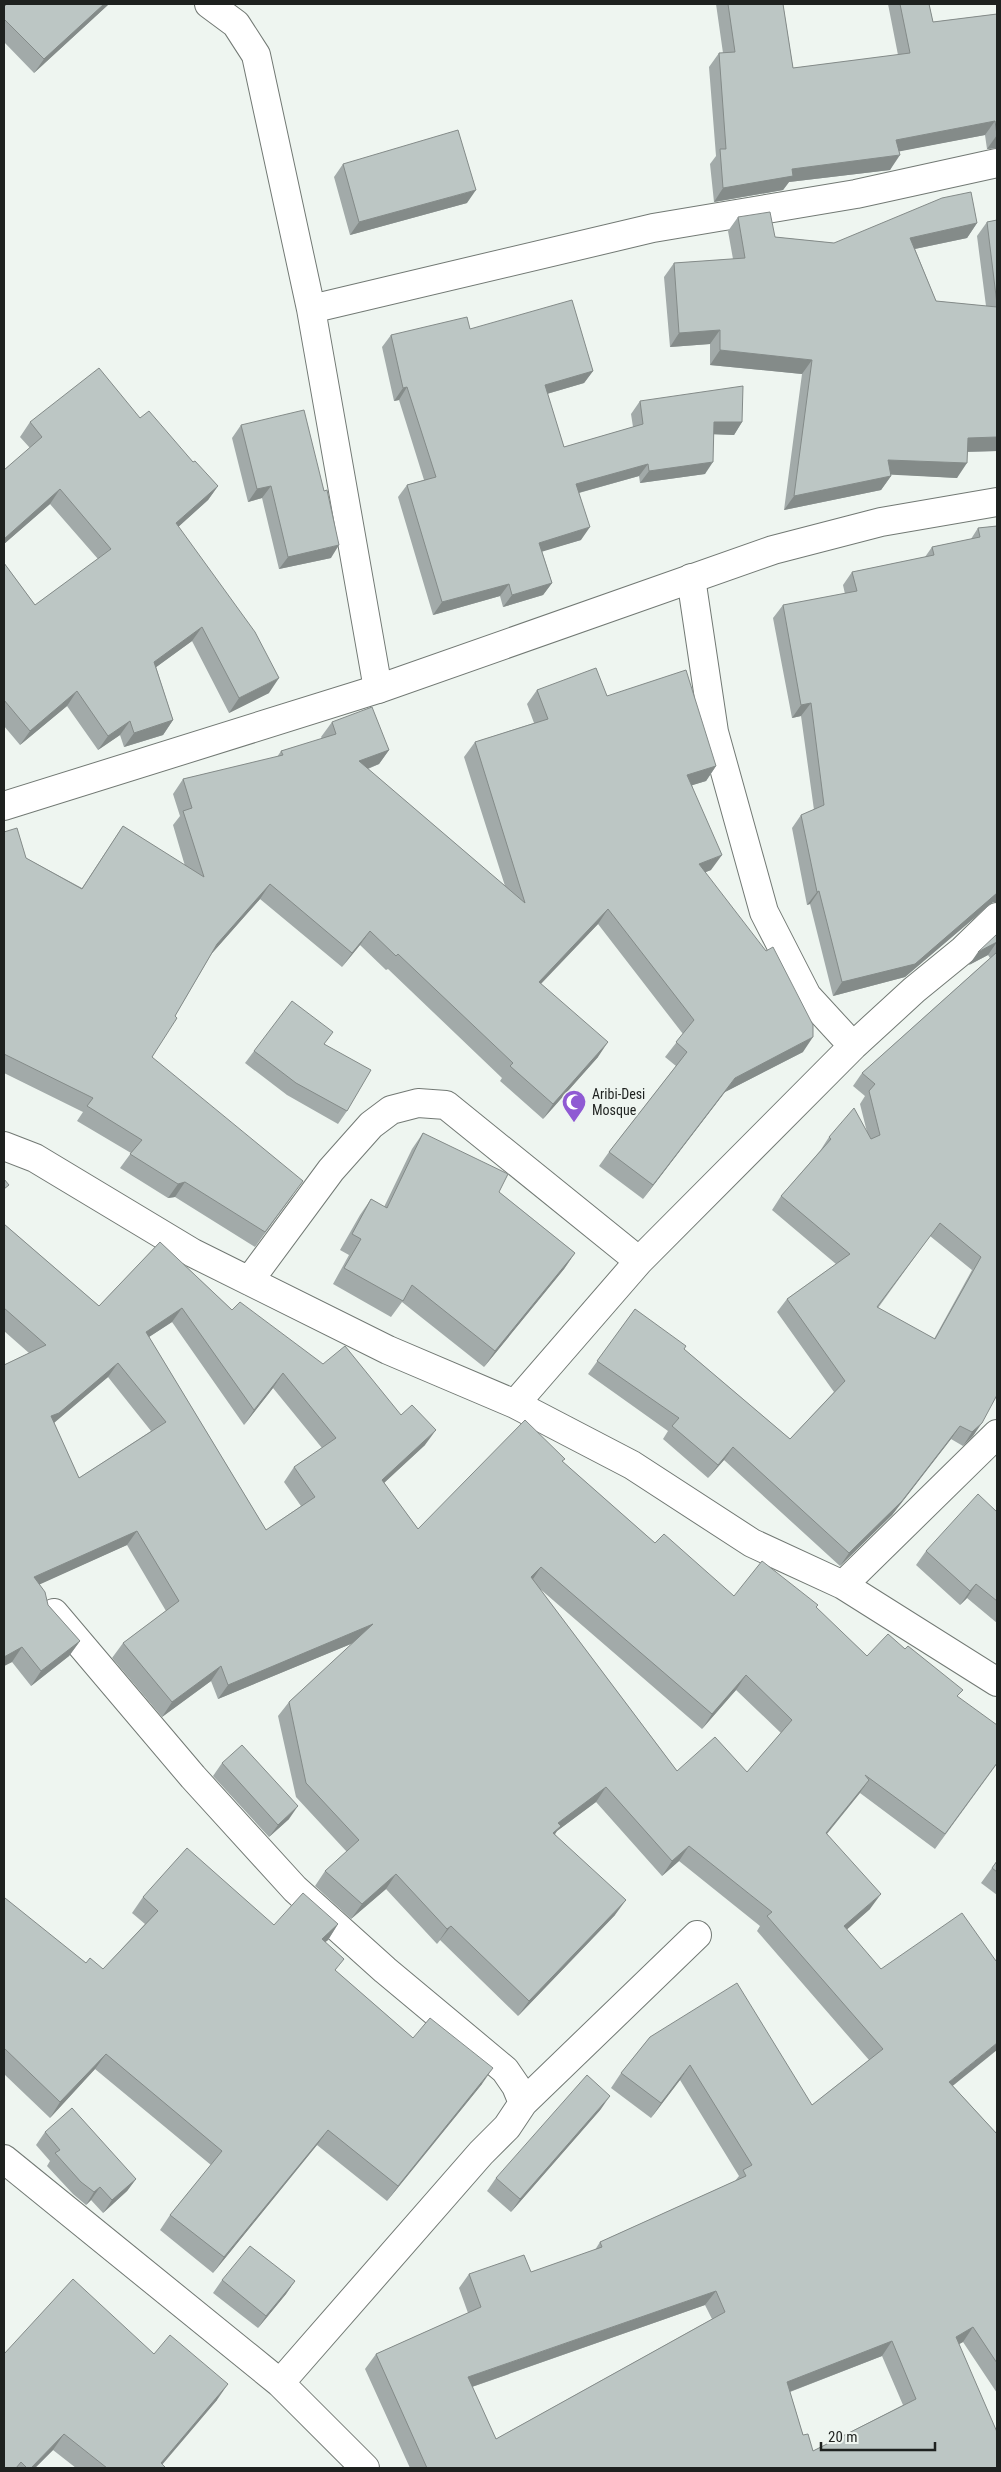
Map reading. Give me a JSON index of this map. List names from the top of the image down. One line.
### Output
{"places":{"mosque":["Aribi-Desi Mosque"]},"scale_bar":"20 m"}
